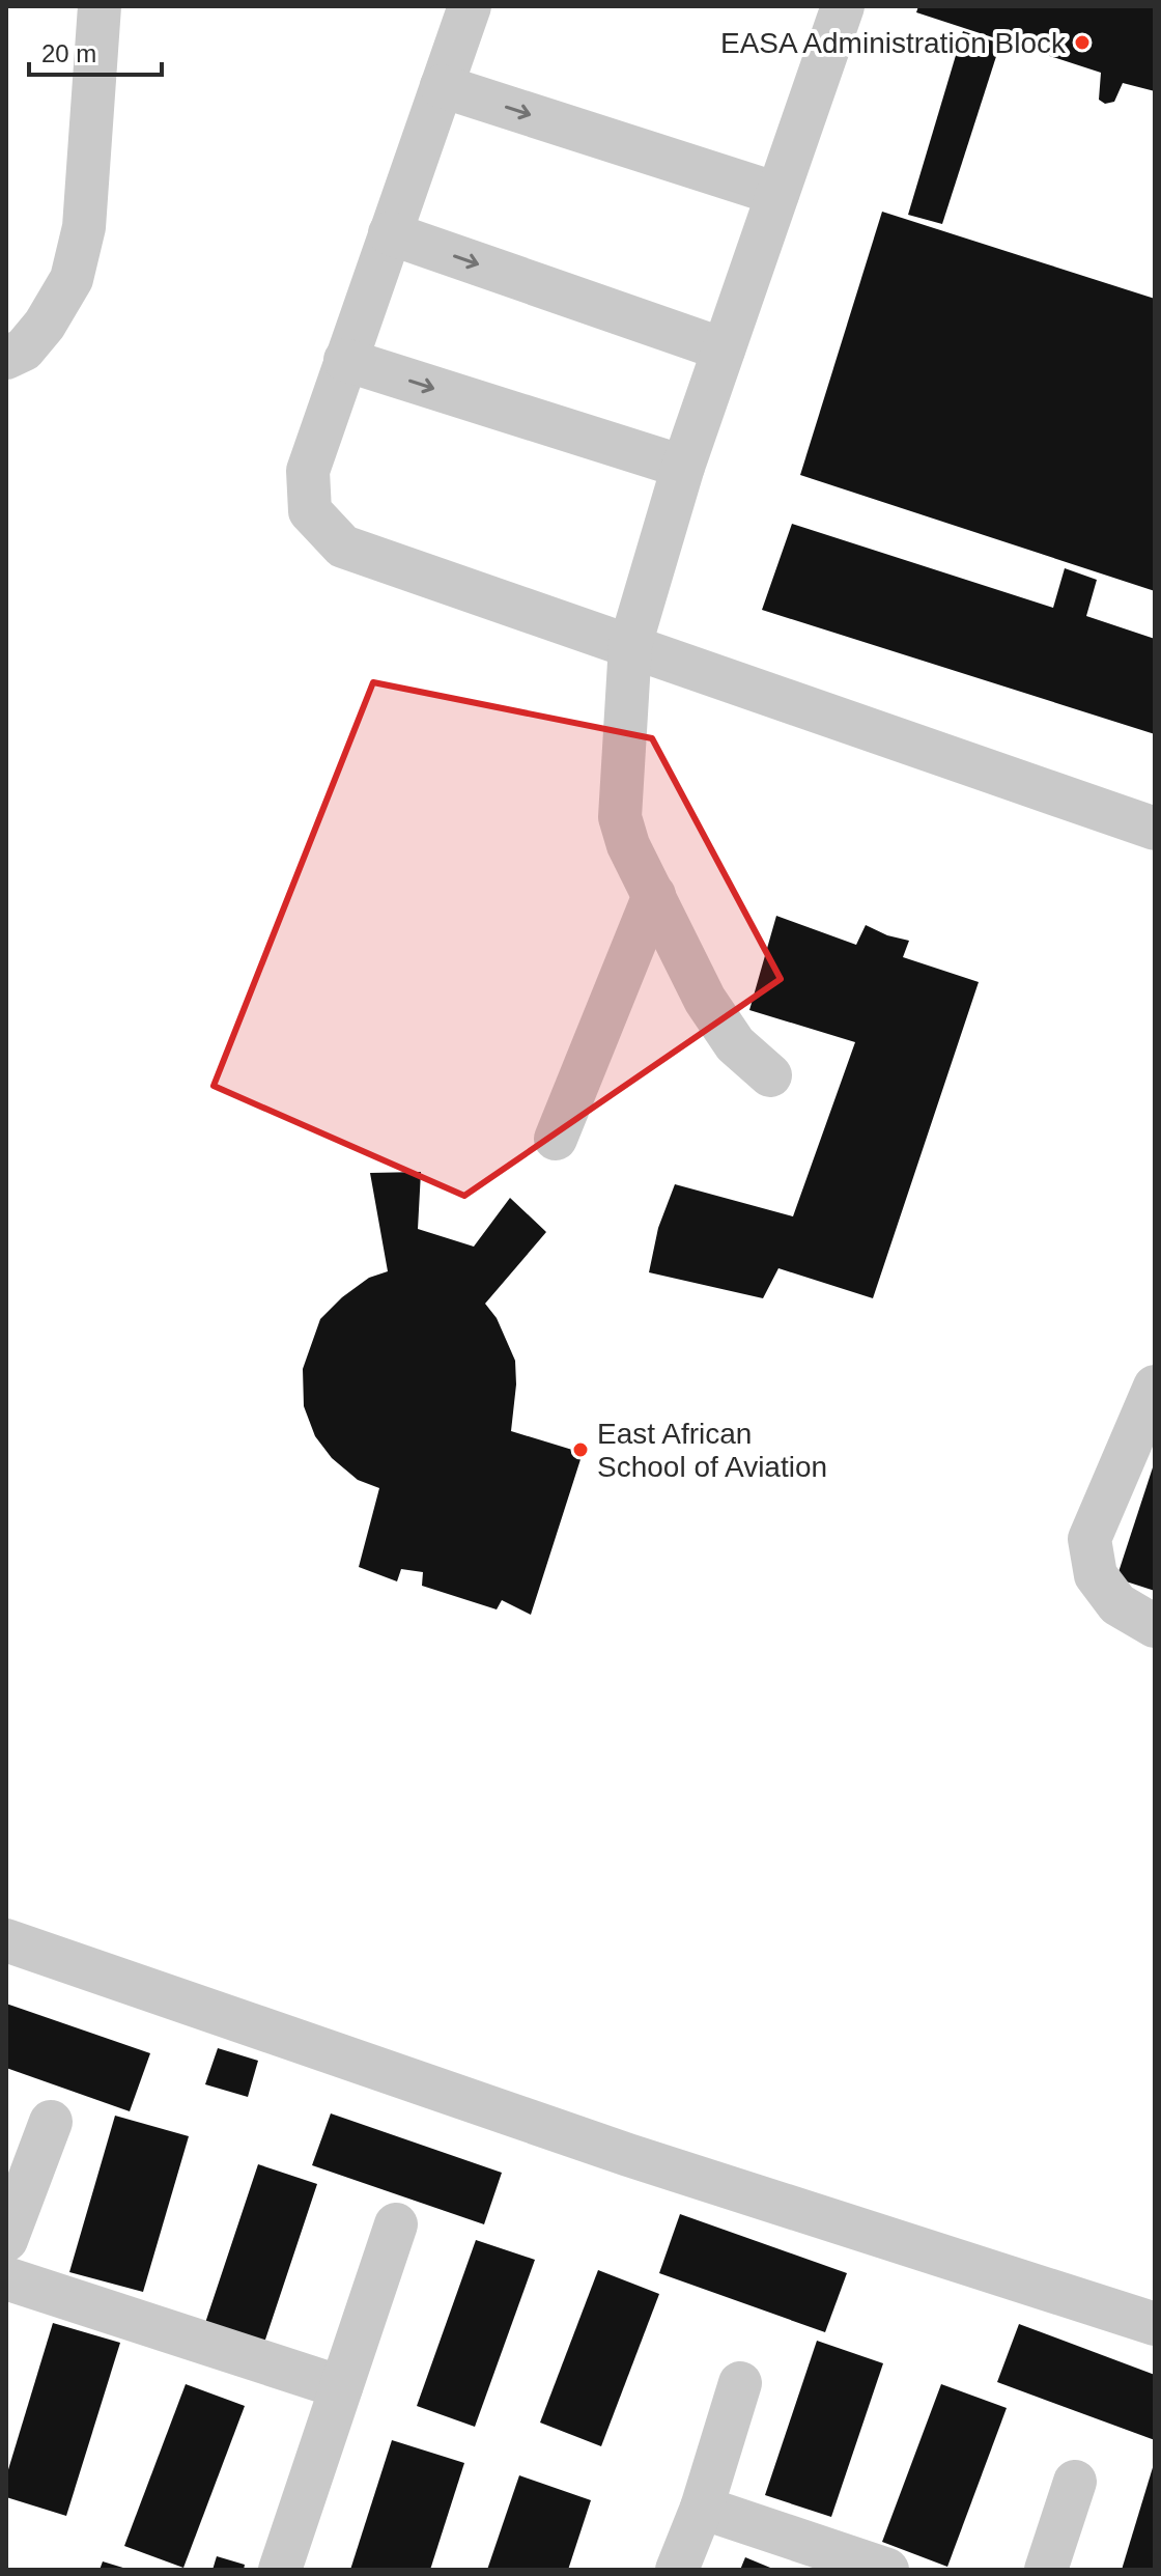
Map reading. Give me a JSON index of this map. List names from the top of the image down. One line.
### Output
{"places":["EASA Administration Block","East African School of Aviation"],"scale_bar":"20 m"}
